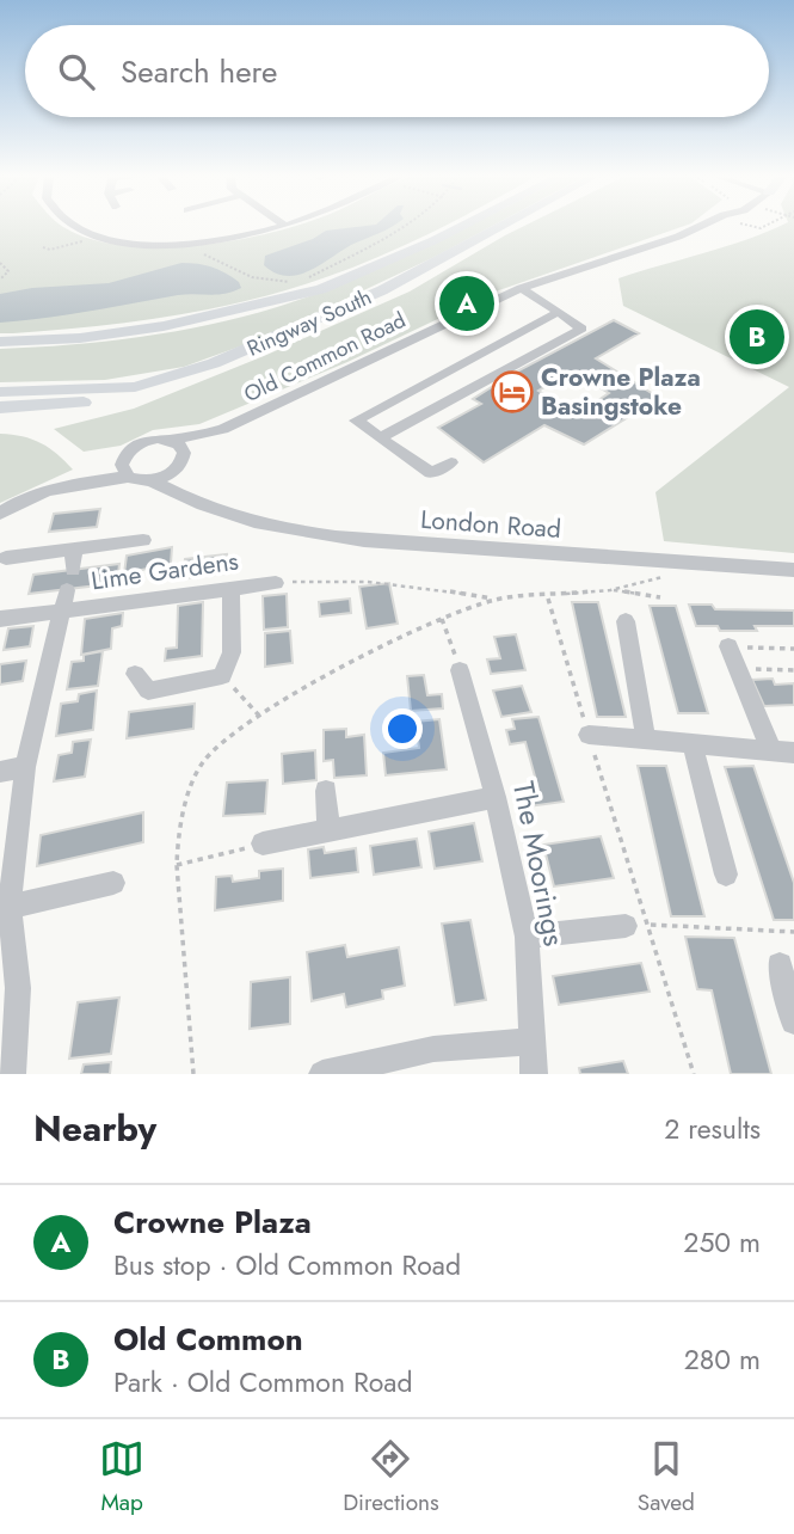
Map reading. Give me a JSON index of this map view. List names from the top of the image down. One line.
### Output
{"streets":{"main road":["Ringway South"],"street":["Old Common Road","London Road","Lime Gardens","The Moorings"]},"crossings":[["Old Common Road","London Road"]],"places":{"hotel":["Crowne Plaza Basingstoke"]},"page":{"search":"Search here","pins":["A","B"],"heading":["Nearby","2 results"],"list":[{"mark":"A","name":"Crowne Plaza","note":"Bus stop · Old Common Road","value":"250 m"},{"mark":"B","name":"Old Common","note":"Park · Old Common Road","value":"280 m"}],"nav":["Map","Directions","Saved"]}}
